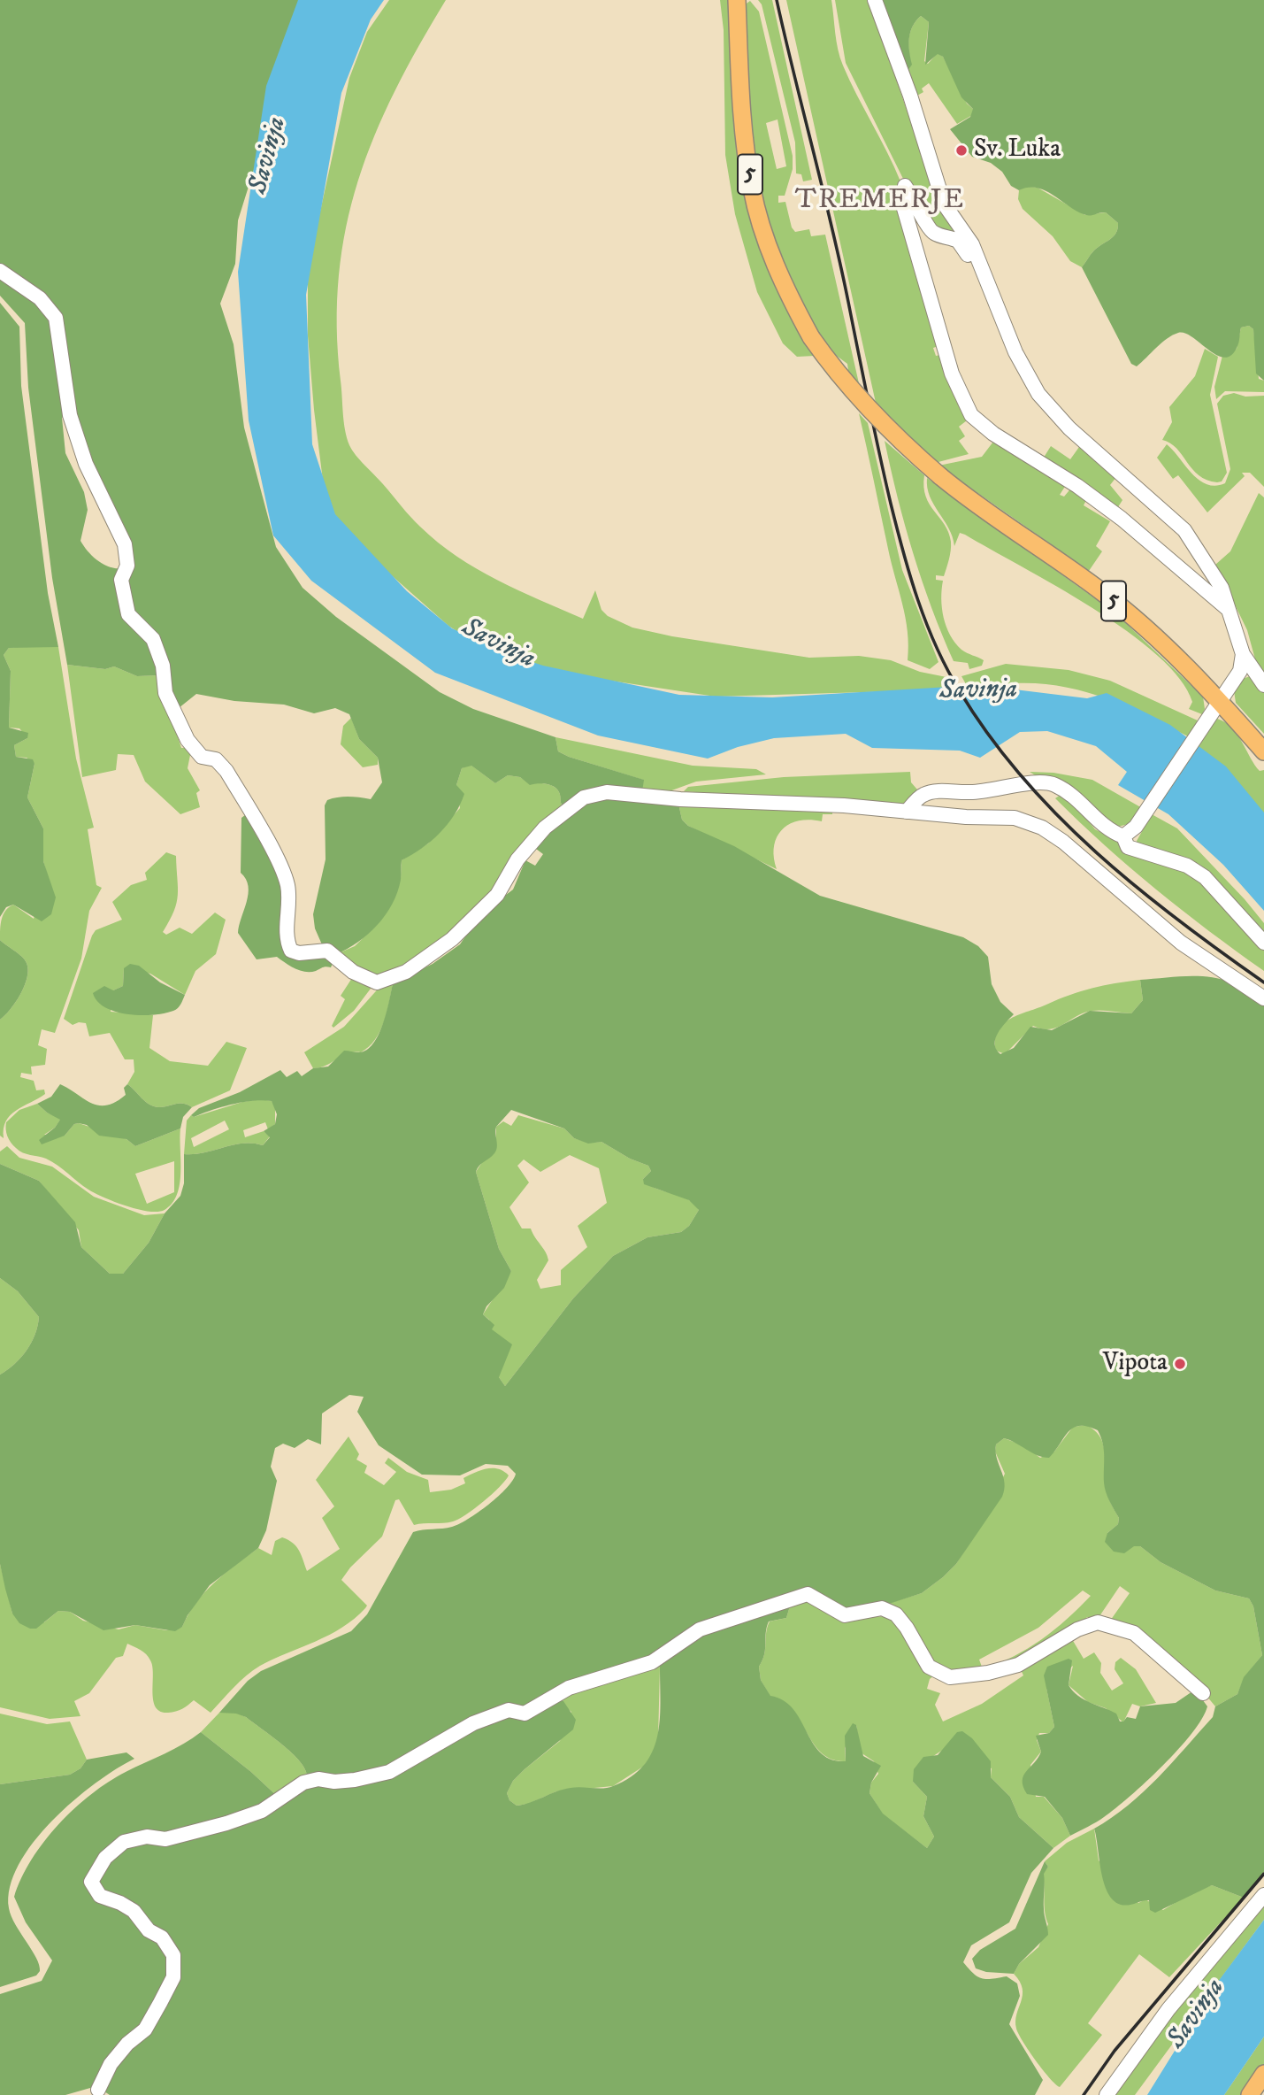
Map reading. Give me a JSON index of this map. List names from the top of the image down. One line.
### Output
{"streets":{"main road":["5"]},"districts":["TREMERJE"],"water":["Savinja"],"places":["Sv. Luka","Vipota"]}
